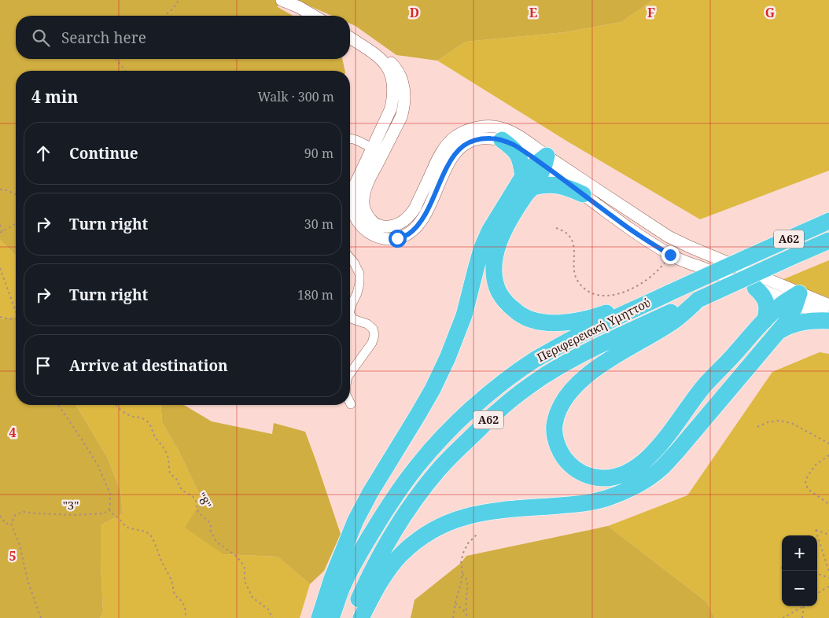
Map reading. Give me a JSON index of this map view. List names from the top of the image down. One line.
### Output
{"streets":{"highway":["Α62","Περιφερειακή Υμηττού"],"path":["\"8\"","\"3\""]},"page":{"search":"Search here","heading":["4 min","Walk · 300 m"],"list":[["Continue","90 m"],["Turn right","30 m"],["Turn right","180 m"],"Arrive at destination"],"map_buttons":["+","−"]},"grid":{"columns":["D","E","F","G"],"rows":["4","5"]}}
